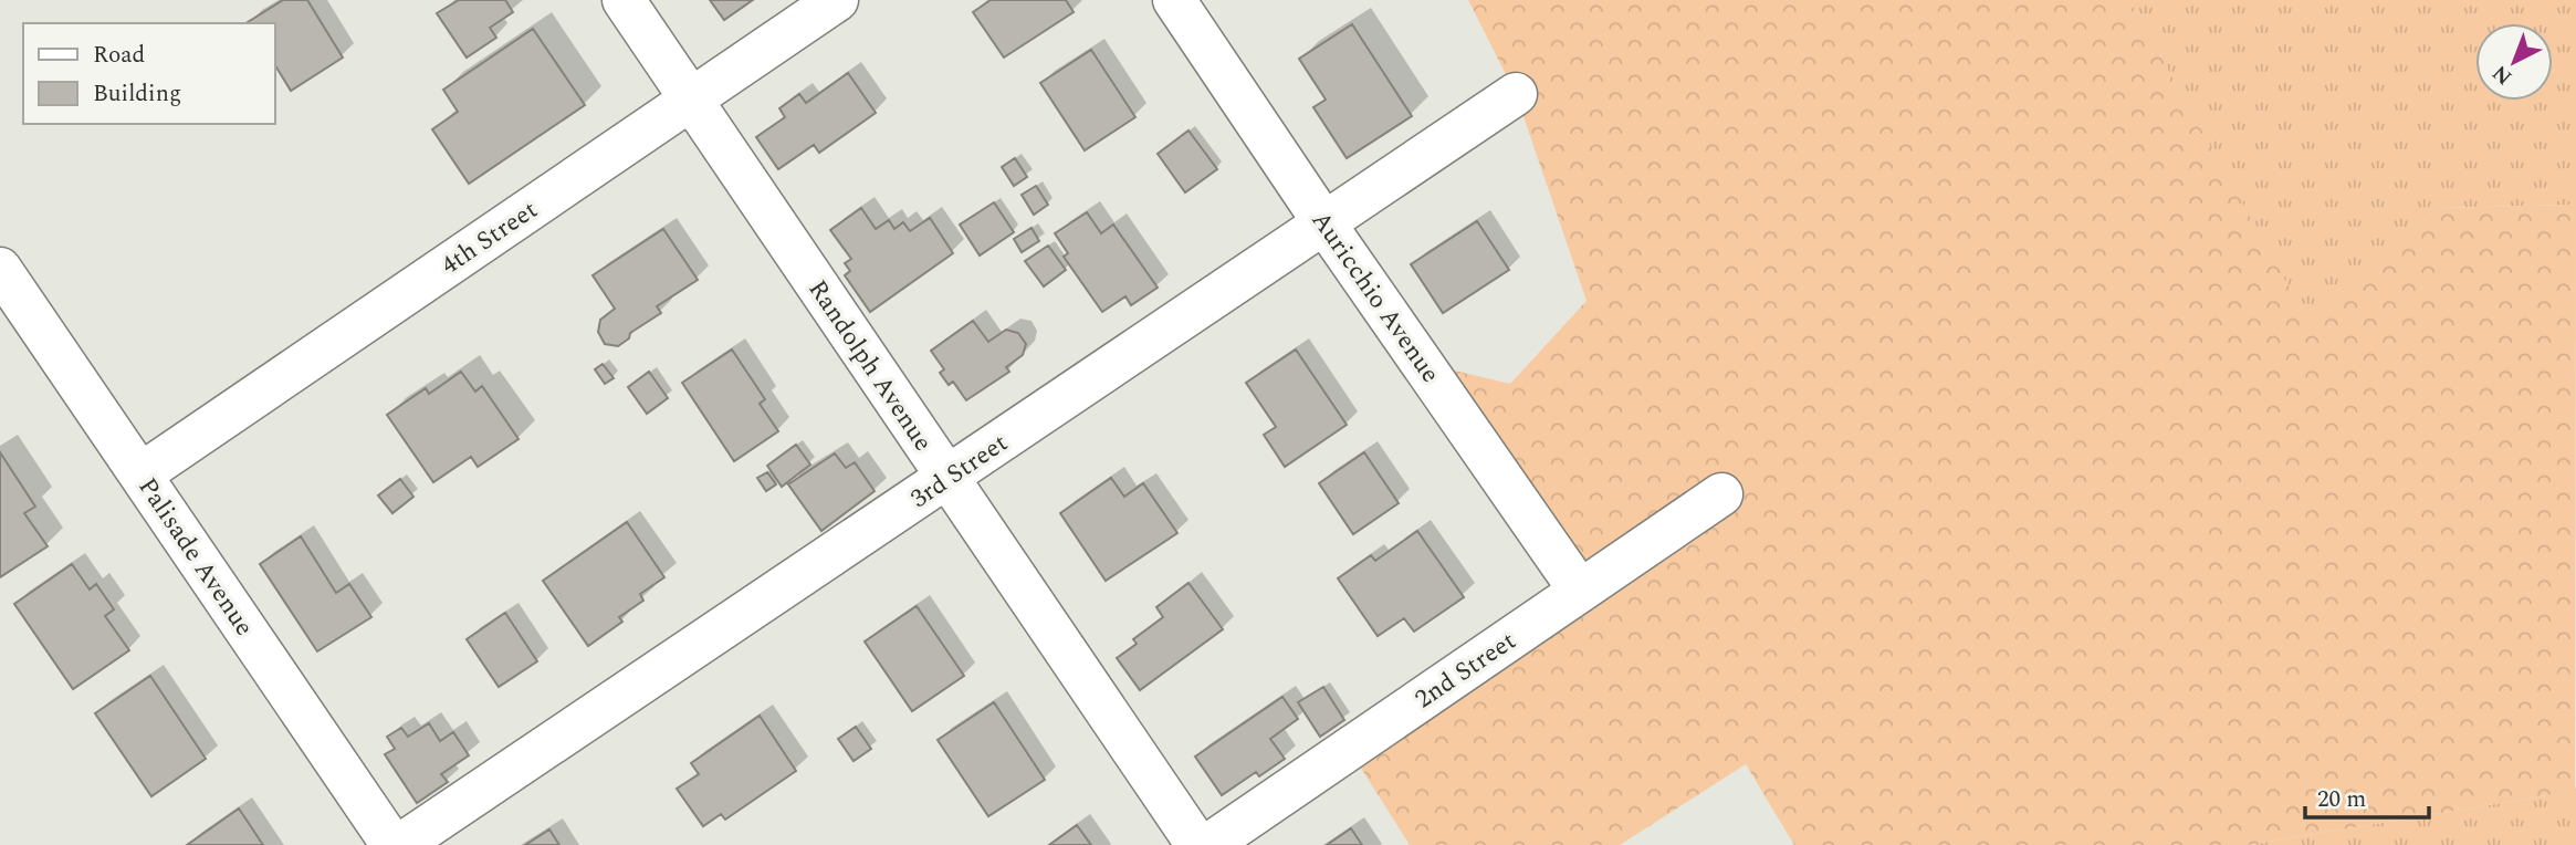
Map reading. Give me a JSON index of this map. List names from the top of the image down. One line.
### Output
{"streets":{"street":["4th Street","Auricchio Avenue","Randolph Avenue","3rd Street","Palisade Avenue","2nd Street"]},"crossings":[["4th Street","Randolph Avenue"],["4th Street","Palisade Avenue"],["Auricchio Avenue","3rd Street"],["Auricchio Avenue","2nd Street"],["Randolph Avenue","3rd Street"]],"legend":["Road","Building"],"scale_bar":"20 m","north":"bottom left"}
